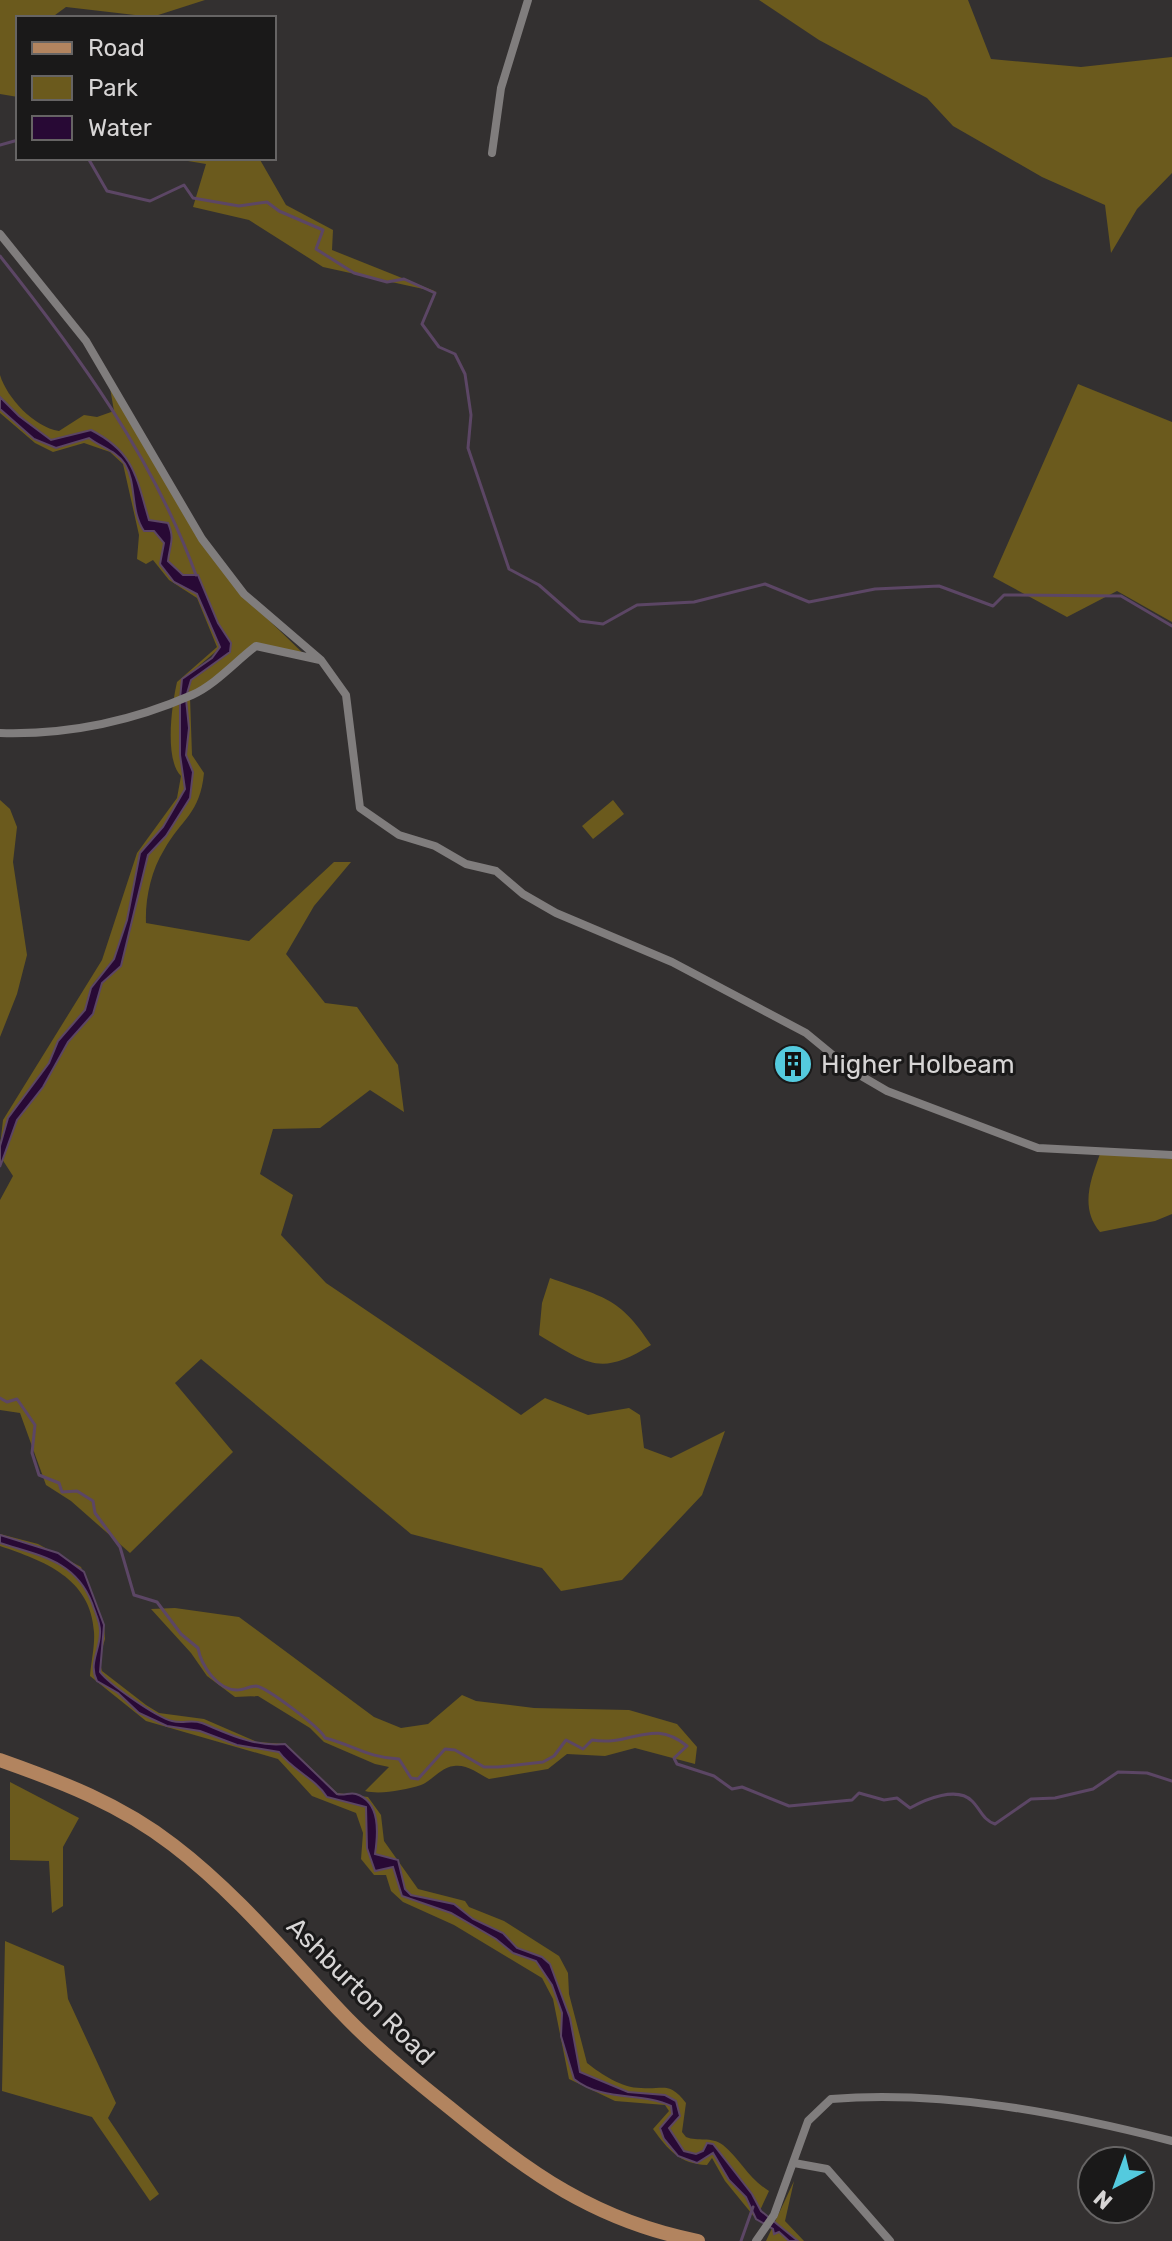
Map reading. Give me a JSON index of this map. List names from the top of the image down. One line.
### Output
{"streets":{"main road":["Ashburton Road"]},"places":{"building":["Higher Holbeam"]},"legend":["Road","Park","Water"],"north":"bottom left"}
